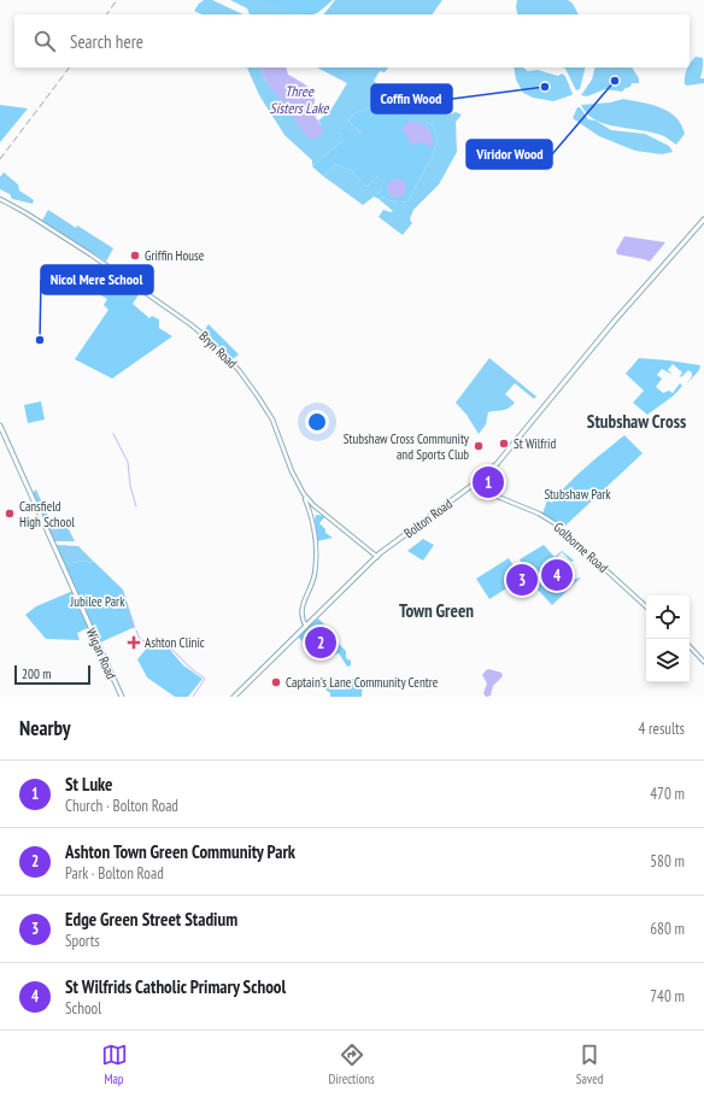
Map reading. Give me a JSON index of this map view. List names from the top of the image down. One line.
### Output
{"streets":{"main road":["Bryn Road","Bolton Road","Golborne Road","Wigan Road"]},"crossings":[["Bryn Road","Bolton Road"],["Bolton Road","Golborne Road"]],"districts":["Stubshaw Cross","Town Green"],"water":["Three Sisters Lake"],"parks":["Stubshaw Park","Jubilee Park"],"places":{"other":["Viridor Wood","Coffin Wood","Griffin House","Nicol Mere School","St Wilfrid","Stubshaw Cross Community and Sports Club","Cansfield High School","Captain's Lane Community Centre"],"health":["Ashton Clinic"]},"scale_bar":"200 m","page":{"search":"Search here","pins":["1","4","3","2"],"scale":"200 m","heading":["Nearby","4 results"],"list":[{"mark":"1","name":"St Luke","note":"Church · Bolton Road","value":"470 m"},{"mark":"2","name":"Ashton Town Green Community Park","note":"Park · Bolton Road","value":"580 m"},{"mark":"3","name":"Edge Green Street Stadium","note":"Sports","value":"680 m"},{"mark":"4","name":"St Wilfrids Catholic Primary School","note":"School","value":"740 m"}],"nav":["Map","Directions","Saved"]}}
